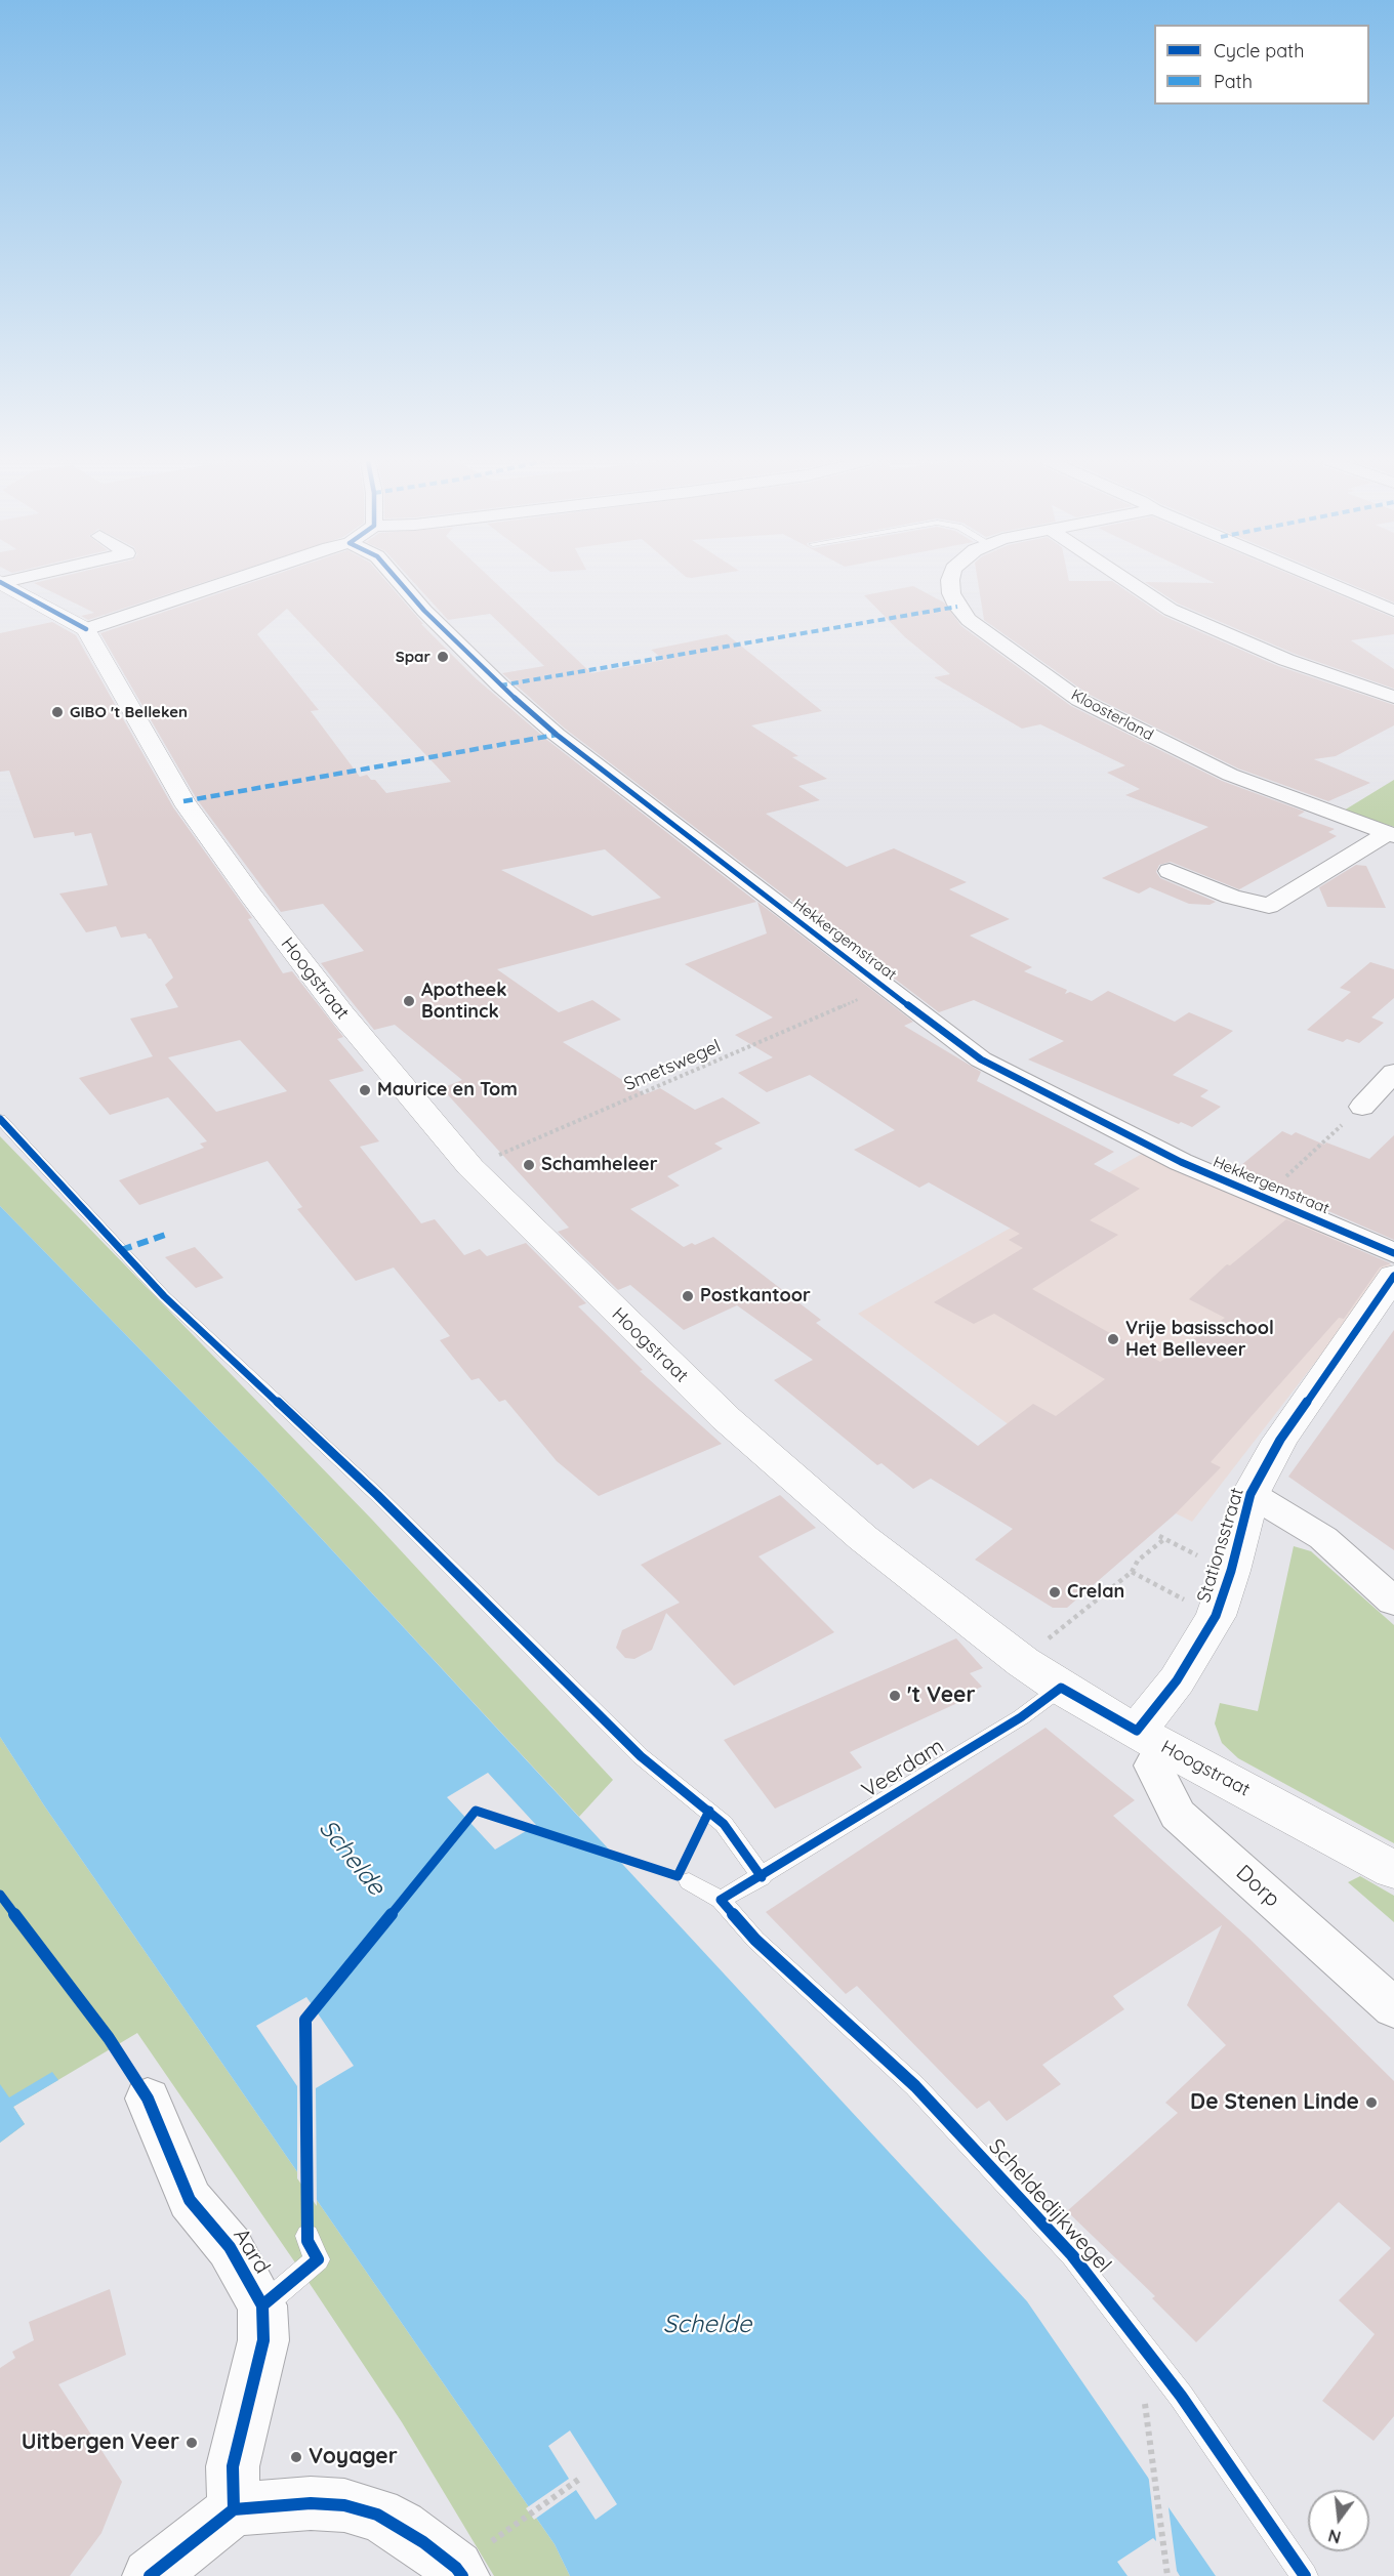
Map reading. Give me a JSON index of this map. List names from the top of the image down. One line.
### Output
{"streets":{"main road":["Hoogstraat","Stationsstraat"],"street":["Kloosterland","Hekkergemstraat","Dorp","Aard"],"lane":["Veerdam","Scheldedijkwegel"],"path":["Smetswegel"]},"crossings":[["Hekkergemstraat","Smetswegel"],["Hoogstraat","Smetswegel"],["Hoogstraat","Stationsstraat"],["Hoogstraat","Veerdam"],["Hoogstraat","Dorp"],["Stationsstraat","Dorp"],["Veerdam","Scheldedijkwegel"]],"water":["Schelde"],"places":["Spar","GIBO 't Belleken","Apotheek Bontinck","Maurice en Tom","Schamheleer","Postkantoor","Vrije basisschool Het Belleveer","Crelan","'t Veer","De Stenen Linde","Uitbergen Veer","Voyager"],"legend":["Cycle path","Path"],"north":"bottom"}
